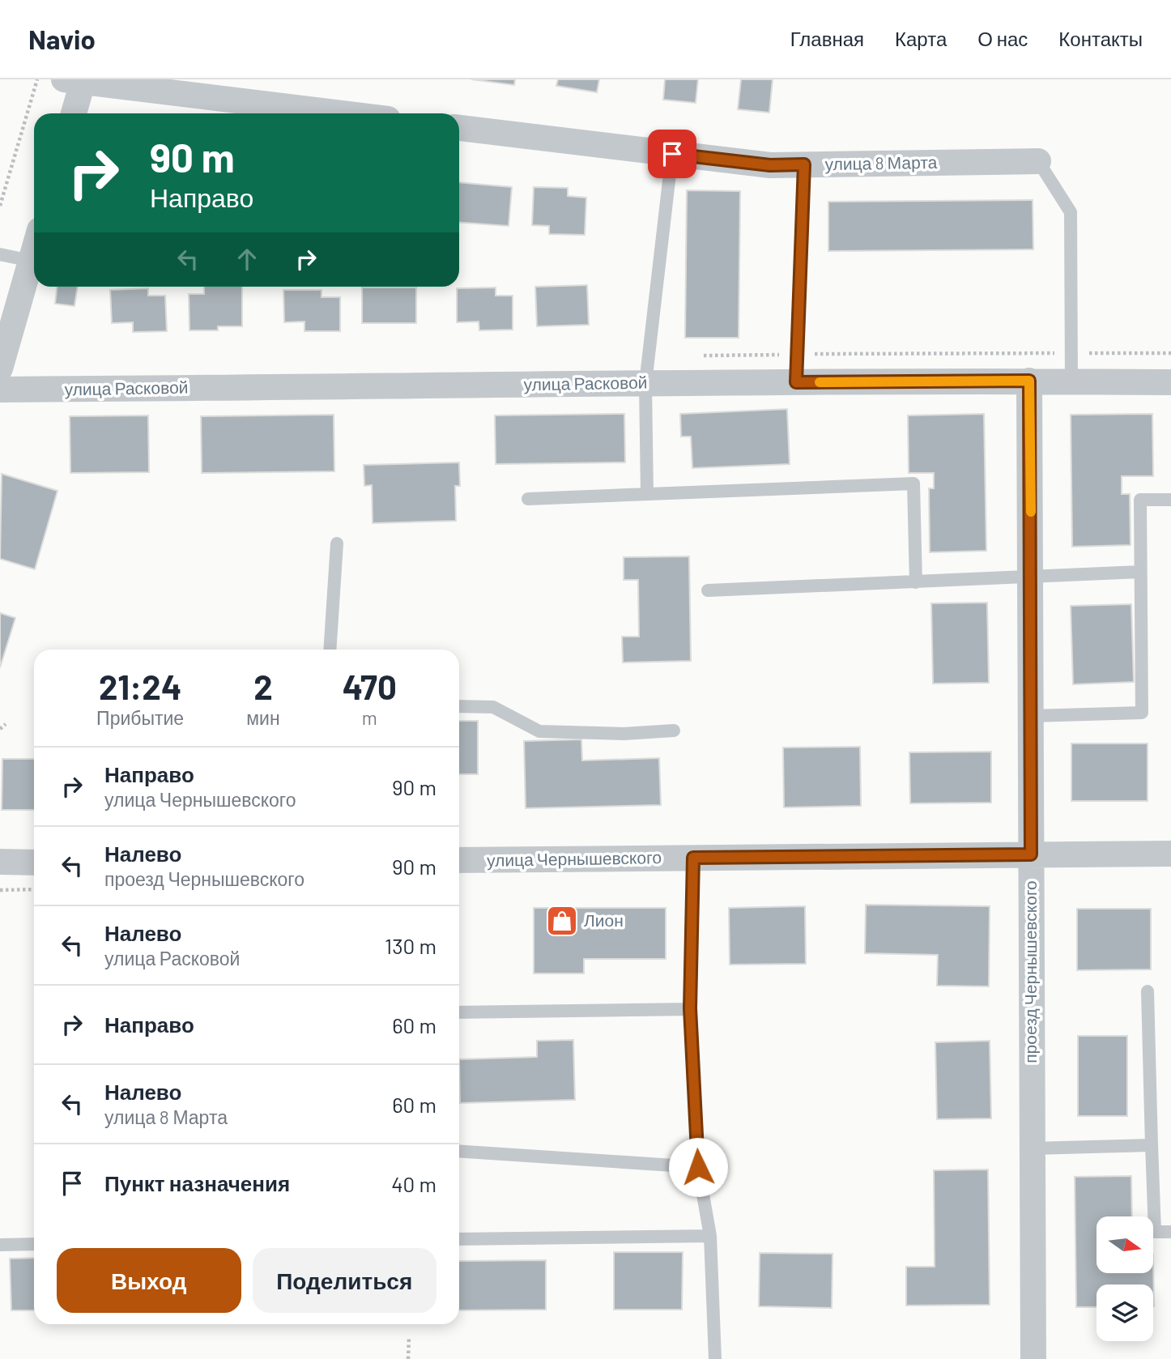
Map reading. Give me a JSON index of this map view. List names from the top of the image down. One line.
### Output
{"streets":{"street":["улица 8 Марта","улица Расковой","улица Чернышевского","проезд Чернышевского"]},"crossings":[["улица Расковой","проезд Чернышевского"],["улица Чернышевского","проезд Чернышевского"]],"places":{"shop":["Лион"]},"north":"right","page":{"header":"Navio","nav":["Главная","Карта","О нас","Контакты"],"turn":["90 m","Направо"],"eta":["21:24","Прибытие","2","мин","470","m"],"list":[{"name":"Направо","note":"улица Чернышевского","value":"90 m"},{"name":"Налево","note":"проезд Чернышевского","value":"90 m"},{"name":"Налево","note":"улица Расковой","value":"130 m"},{"name":"Направо","value":"60 m"},{"name":"Налево","note":"улица 8 Марта","value":"60 m"},{"name":"Пункт назначения","value":"40 m"}],"buttons":["Выход","Поделиться"]}}
